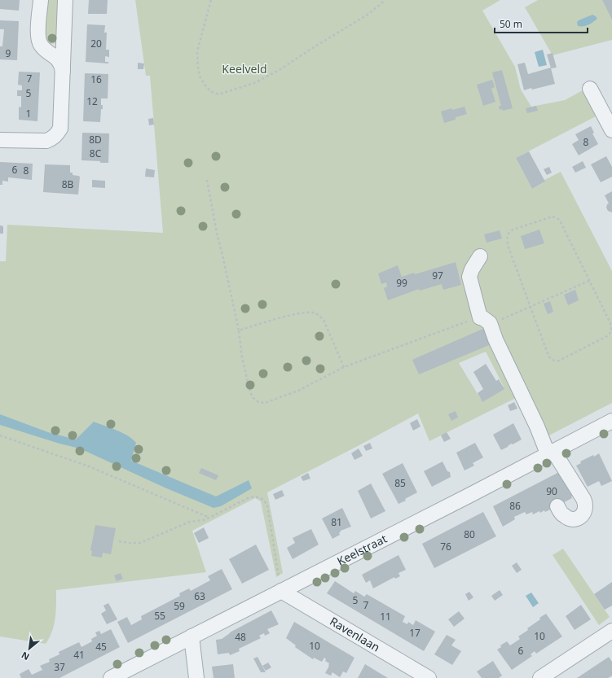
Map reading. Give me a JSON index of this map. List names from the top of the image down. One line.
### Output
{"streets":{"street":["Keelstraat","Ravenlaan"]},"crossings":[["Keelstraat","Ravenlaan"]],"parks":["Keelveld"],"house_numbers":["20","9","7","16","5","12","1","8D","8","8C","6","8","8B","97","99","85","90","86","81","80","76","63","5","7","59","55","11","17","10","48","10","45","6","41","37"],"scale_bar":"50 m","north":"bottom left"}
